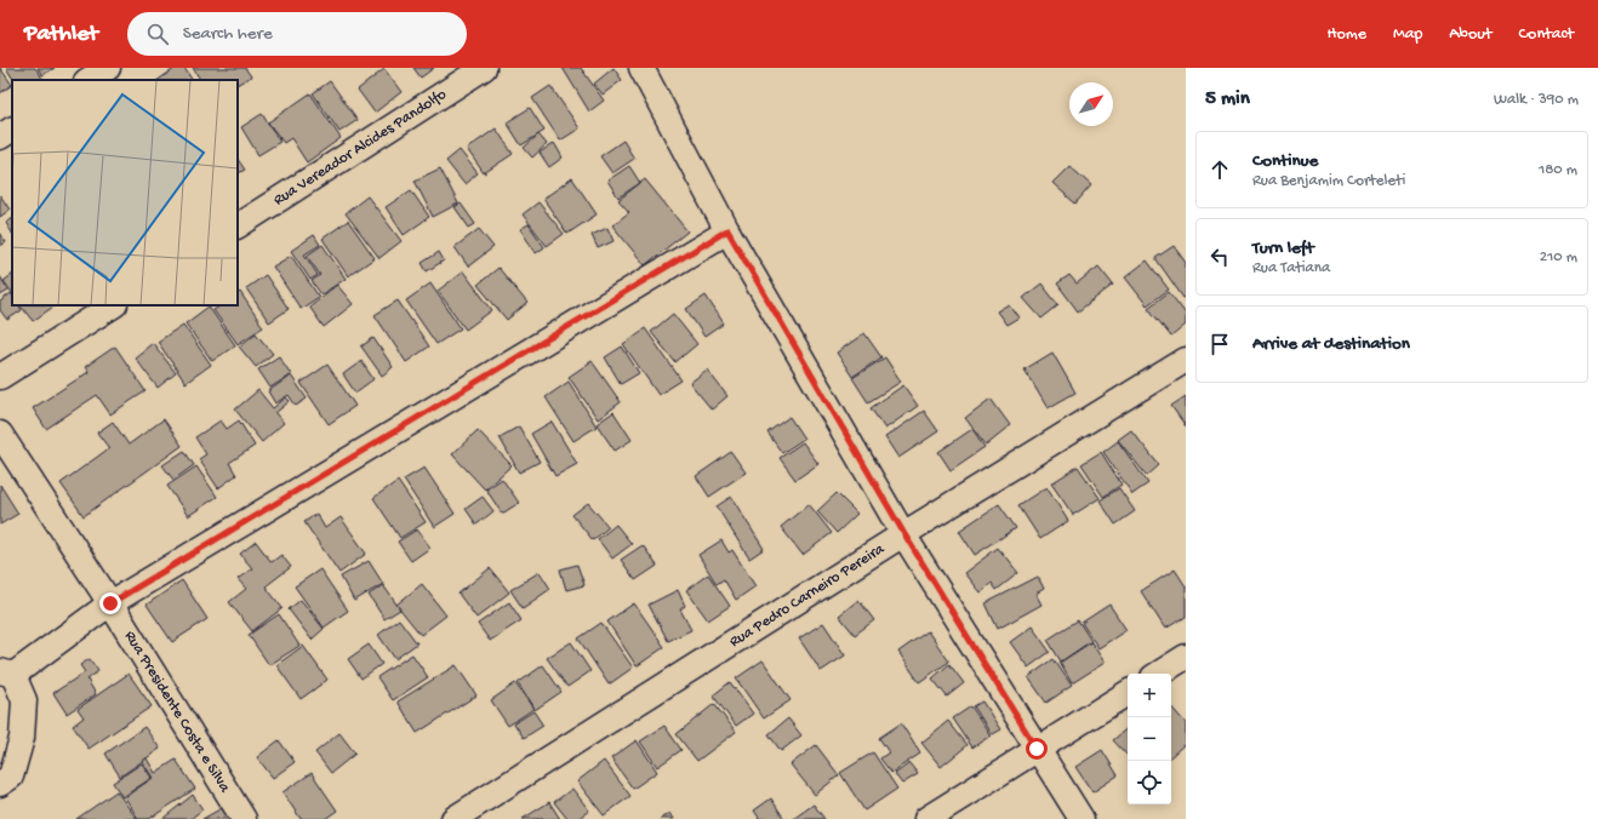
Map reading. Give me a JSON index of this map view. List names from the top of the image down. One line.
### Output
{"streets":{"street":["Rua Vereador Alcides Pandolfo","Rua Pedro Carneiro Pereira","Rua Presidente Costa e Silva"]},"north":"top right","page":{"header":"Pathlet","search":"Search here","nav":["Home","Map","About","Contact"],"heading":["5 min","Walk · 390 m"],"list":[["Continue","Rua Benjamim Corteleti","180 m"],["Turn left","Rua Tatiana","210 m"],"Arrive at destination"],"map_buttons":["+","−"]}}
